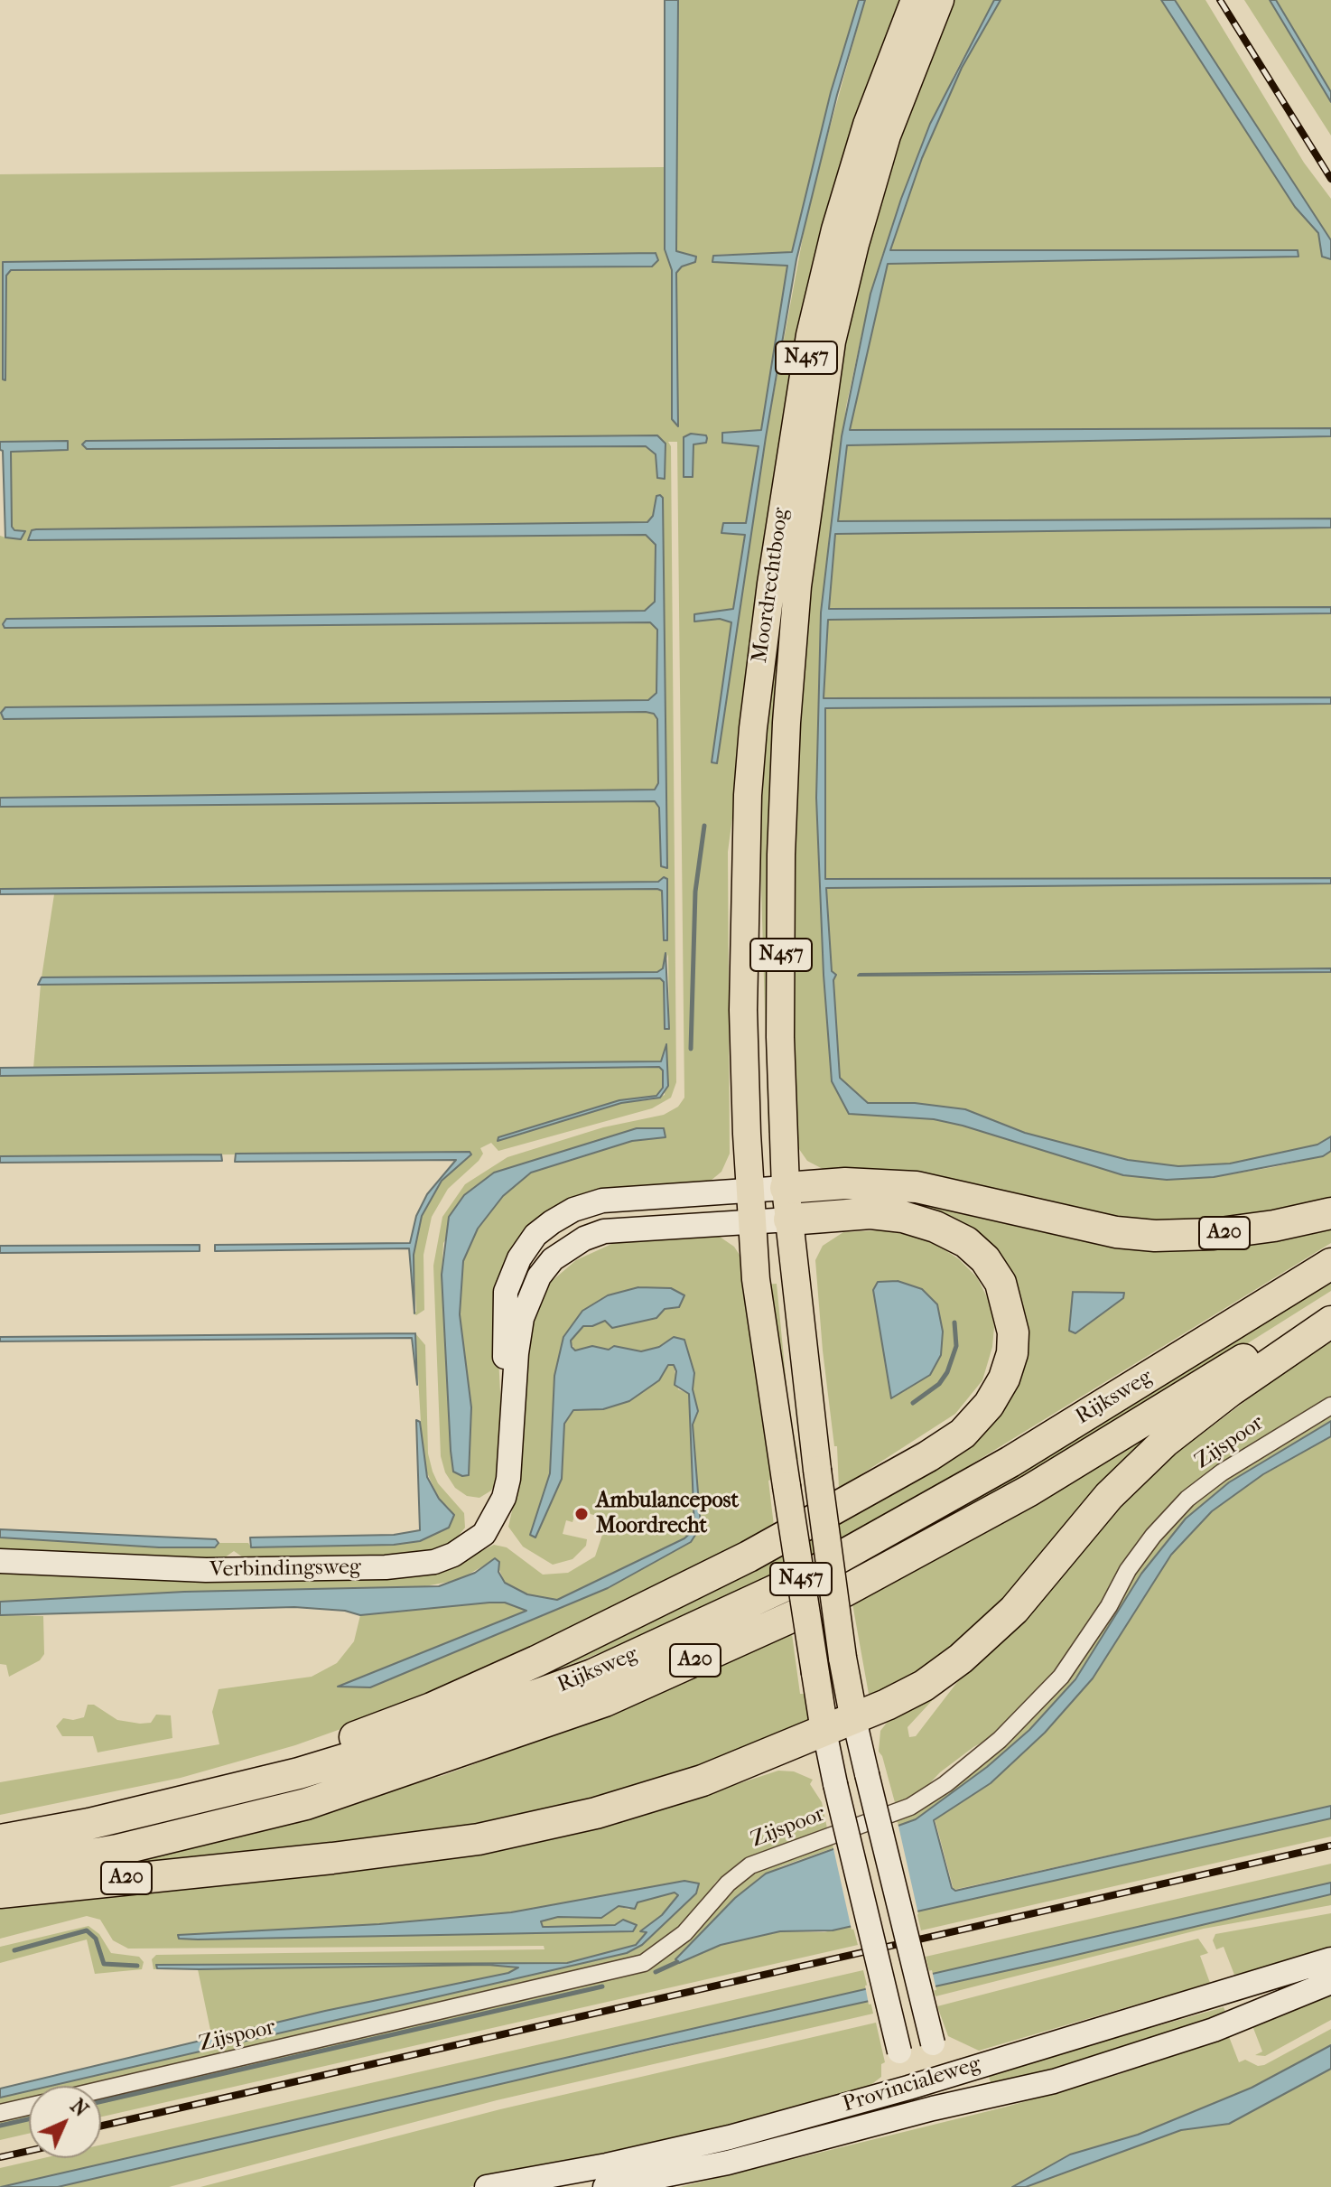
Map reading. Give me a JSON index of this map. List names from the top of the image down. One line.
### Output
{"streets":{"highway":["A20","Rijksweg"],"main road":["N457","Moordrechtboog"],"street":["Zijspoor","Verbindingsweg","Provincialeweg"]},"crossings":[["N457","Moordrechtboog"],["N457","A20"],["N457","Verbindingsweg"],["N457","Provincialeweg"],["Moordrechtboog","A20"],["Moordrechtboog","Verbindingsweg"],["A20","Rijksweg"],["A20","Verbindingsweg"]],"places":["Ambulancepost Moordrecht"],"north":"top right"}
